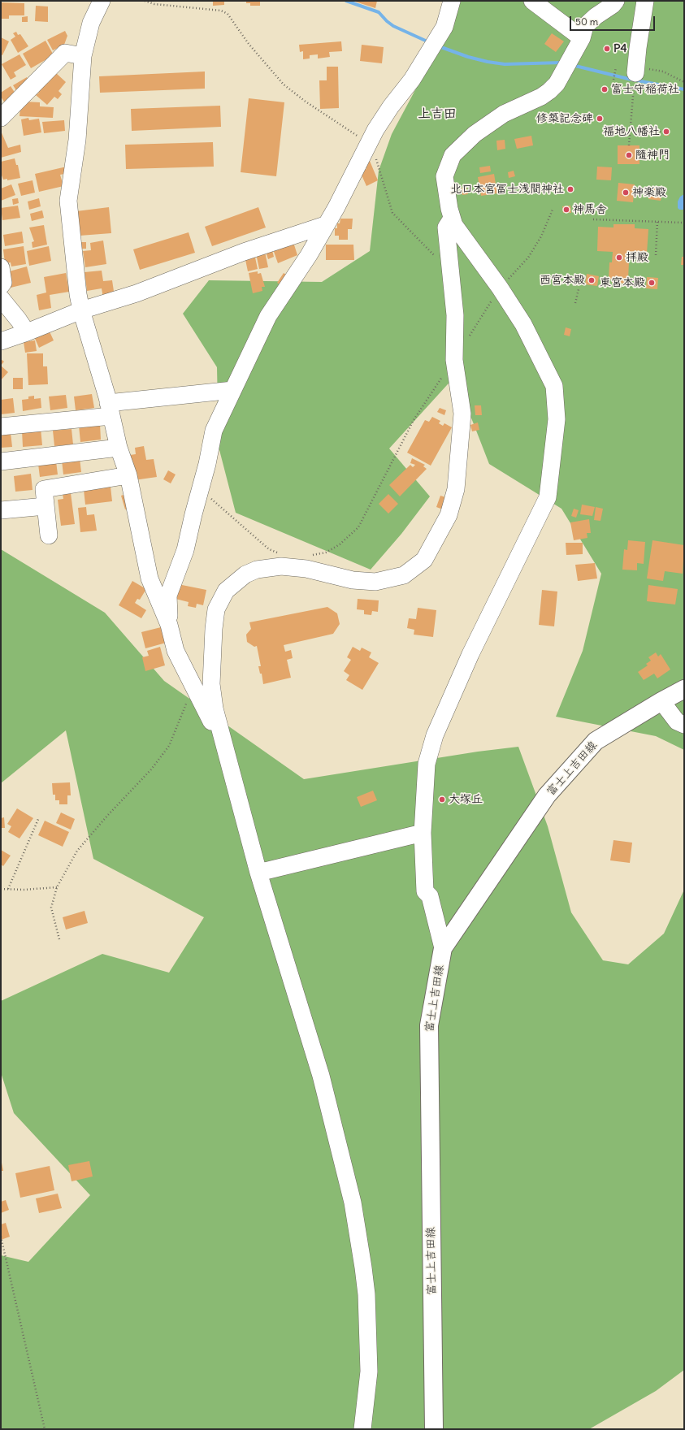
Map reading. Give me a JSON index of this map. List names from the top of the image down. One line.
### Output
{"streets":{"main road":["富士上吉田線"]},"districts":["上吉田"],"places":["P4","富士守稲荷社","修築記念碑","福地八幡社","隨神門","北口本宮冨士浅間神社","神楽殿","神馬舎","拝殿","西宮本殿","東宮本殿","大塚丘"],"scale_bar":"50 m"}
